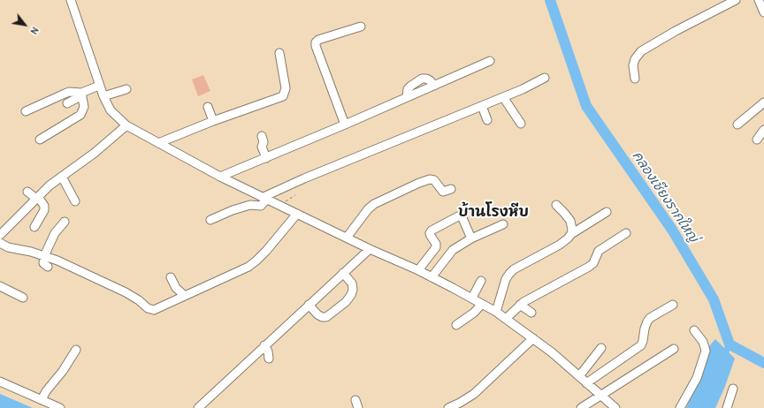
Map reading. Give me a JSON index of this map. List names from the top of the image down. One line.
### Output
{"districts":["บ้านโรงหีบ"],"water":["คลองเชียงรากใหญ่"],"north":"bottom right"}
